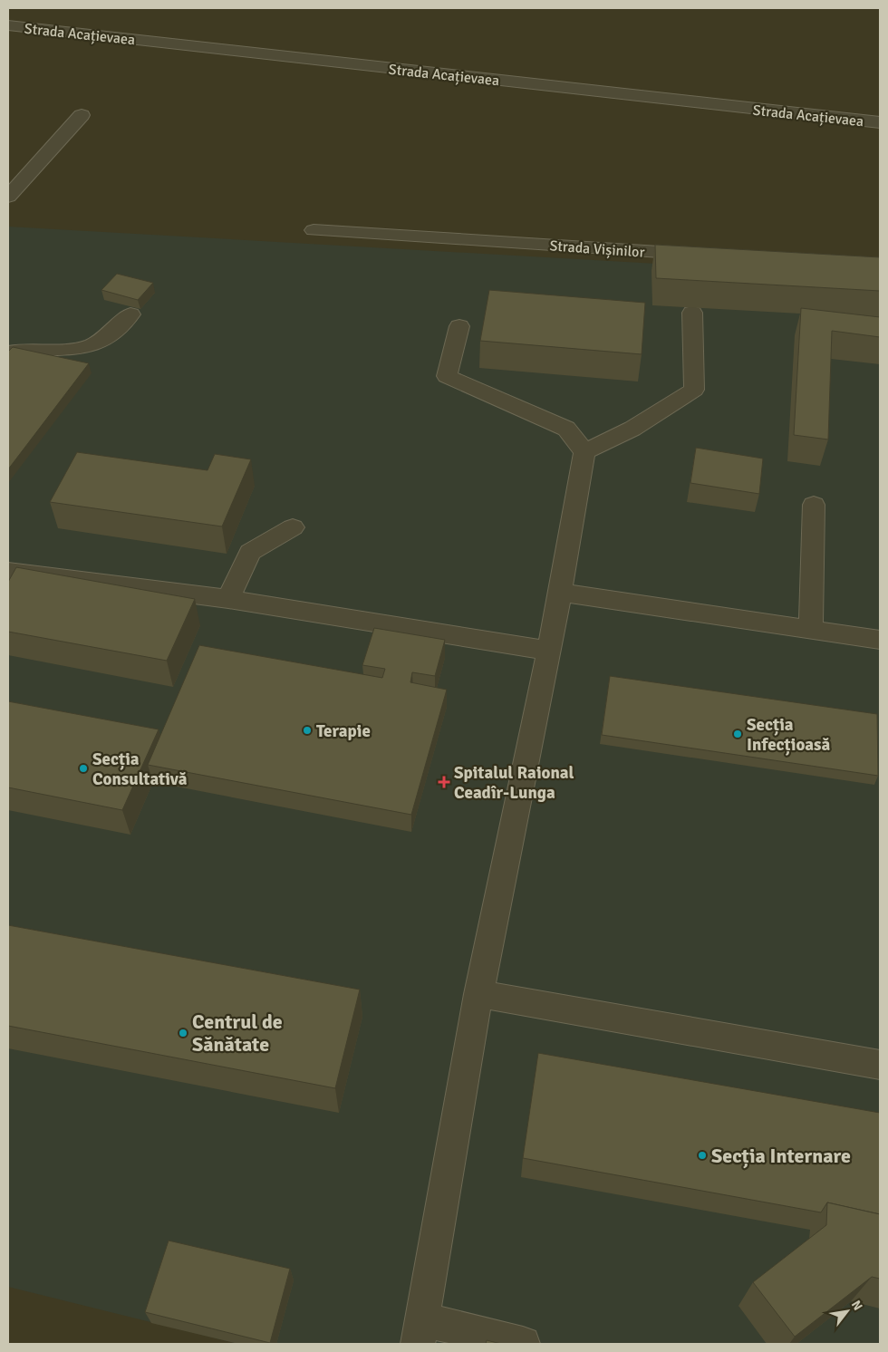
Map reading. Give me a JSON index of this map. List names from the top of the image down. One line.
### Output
{"streets":{"street":["Strada Acațievaea","Strada Vișinilor"]},"places":{"other":["Terapie","Secția Infecțioasă","Secția Consultativă","Centrul de Sănătate","Secția Internare"],"health":["Spitalul Raional Ceadîr-Lunga"]},"north":"top right"}
